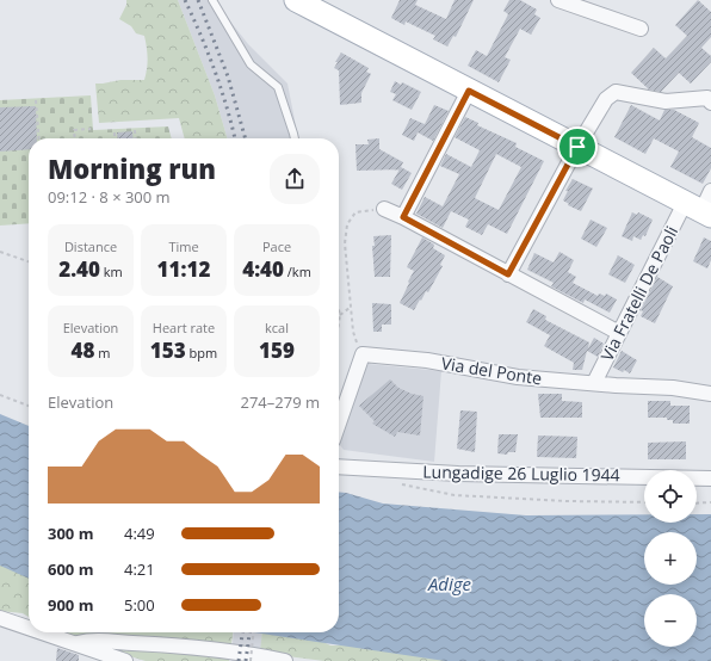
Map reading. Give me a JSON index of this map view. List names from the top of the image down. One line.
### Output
{"streets":{"street":["Via Fratelli De Paoli","Via del Ponte","Lungadige 26 Luglio 1944"]},"crossings":[["Via Fratelli De Paoli","Via del Ponte"]],"water":["Adige"],"page":{"heading":["Morning run","09:12 · 8 × 300 m"],"stats":[["Distance","2.40 km"],["Time","11:12"],["Pace","4:40 /km"],["Elevation","48 m"],["Heart rate","153 bpm"],["kcal","159"]],"chart":["Elevation","274–279 m"],"map_buttons":["+","−"],"list":[{"name":"300 m","note":"4:49"},{"name":"600 m","note":"4:21"},{"name":"900 m","note":"5:00"}]}}
